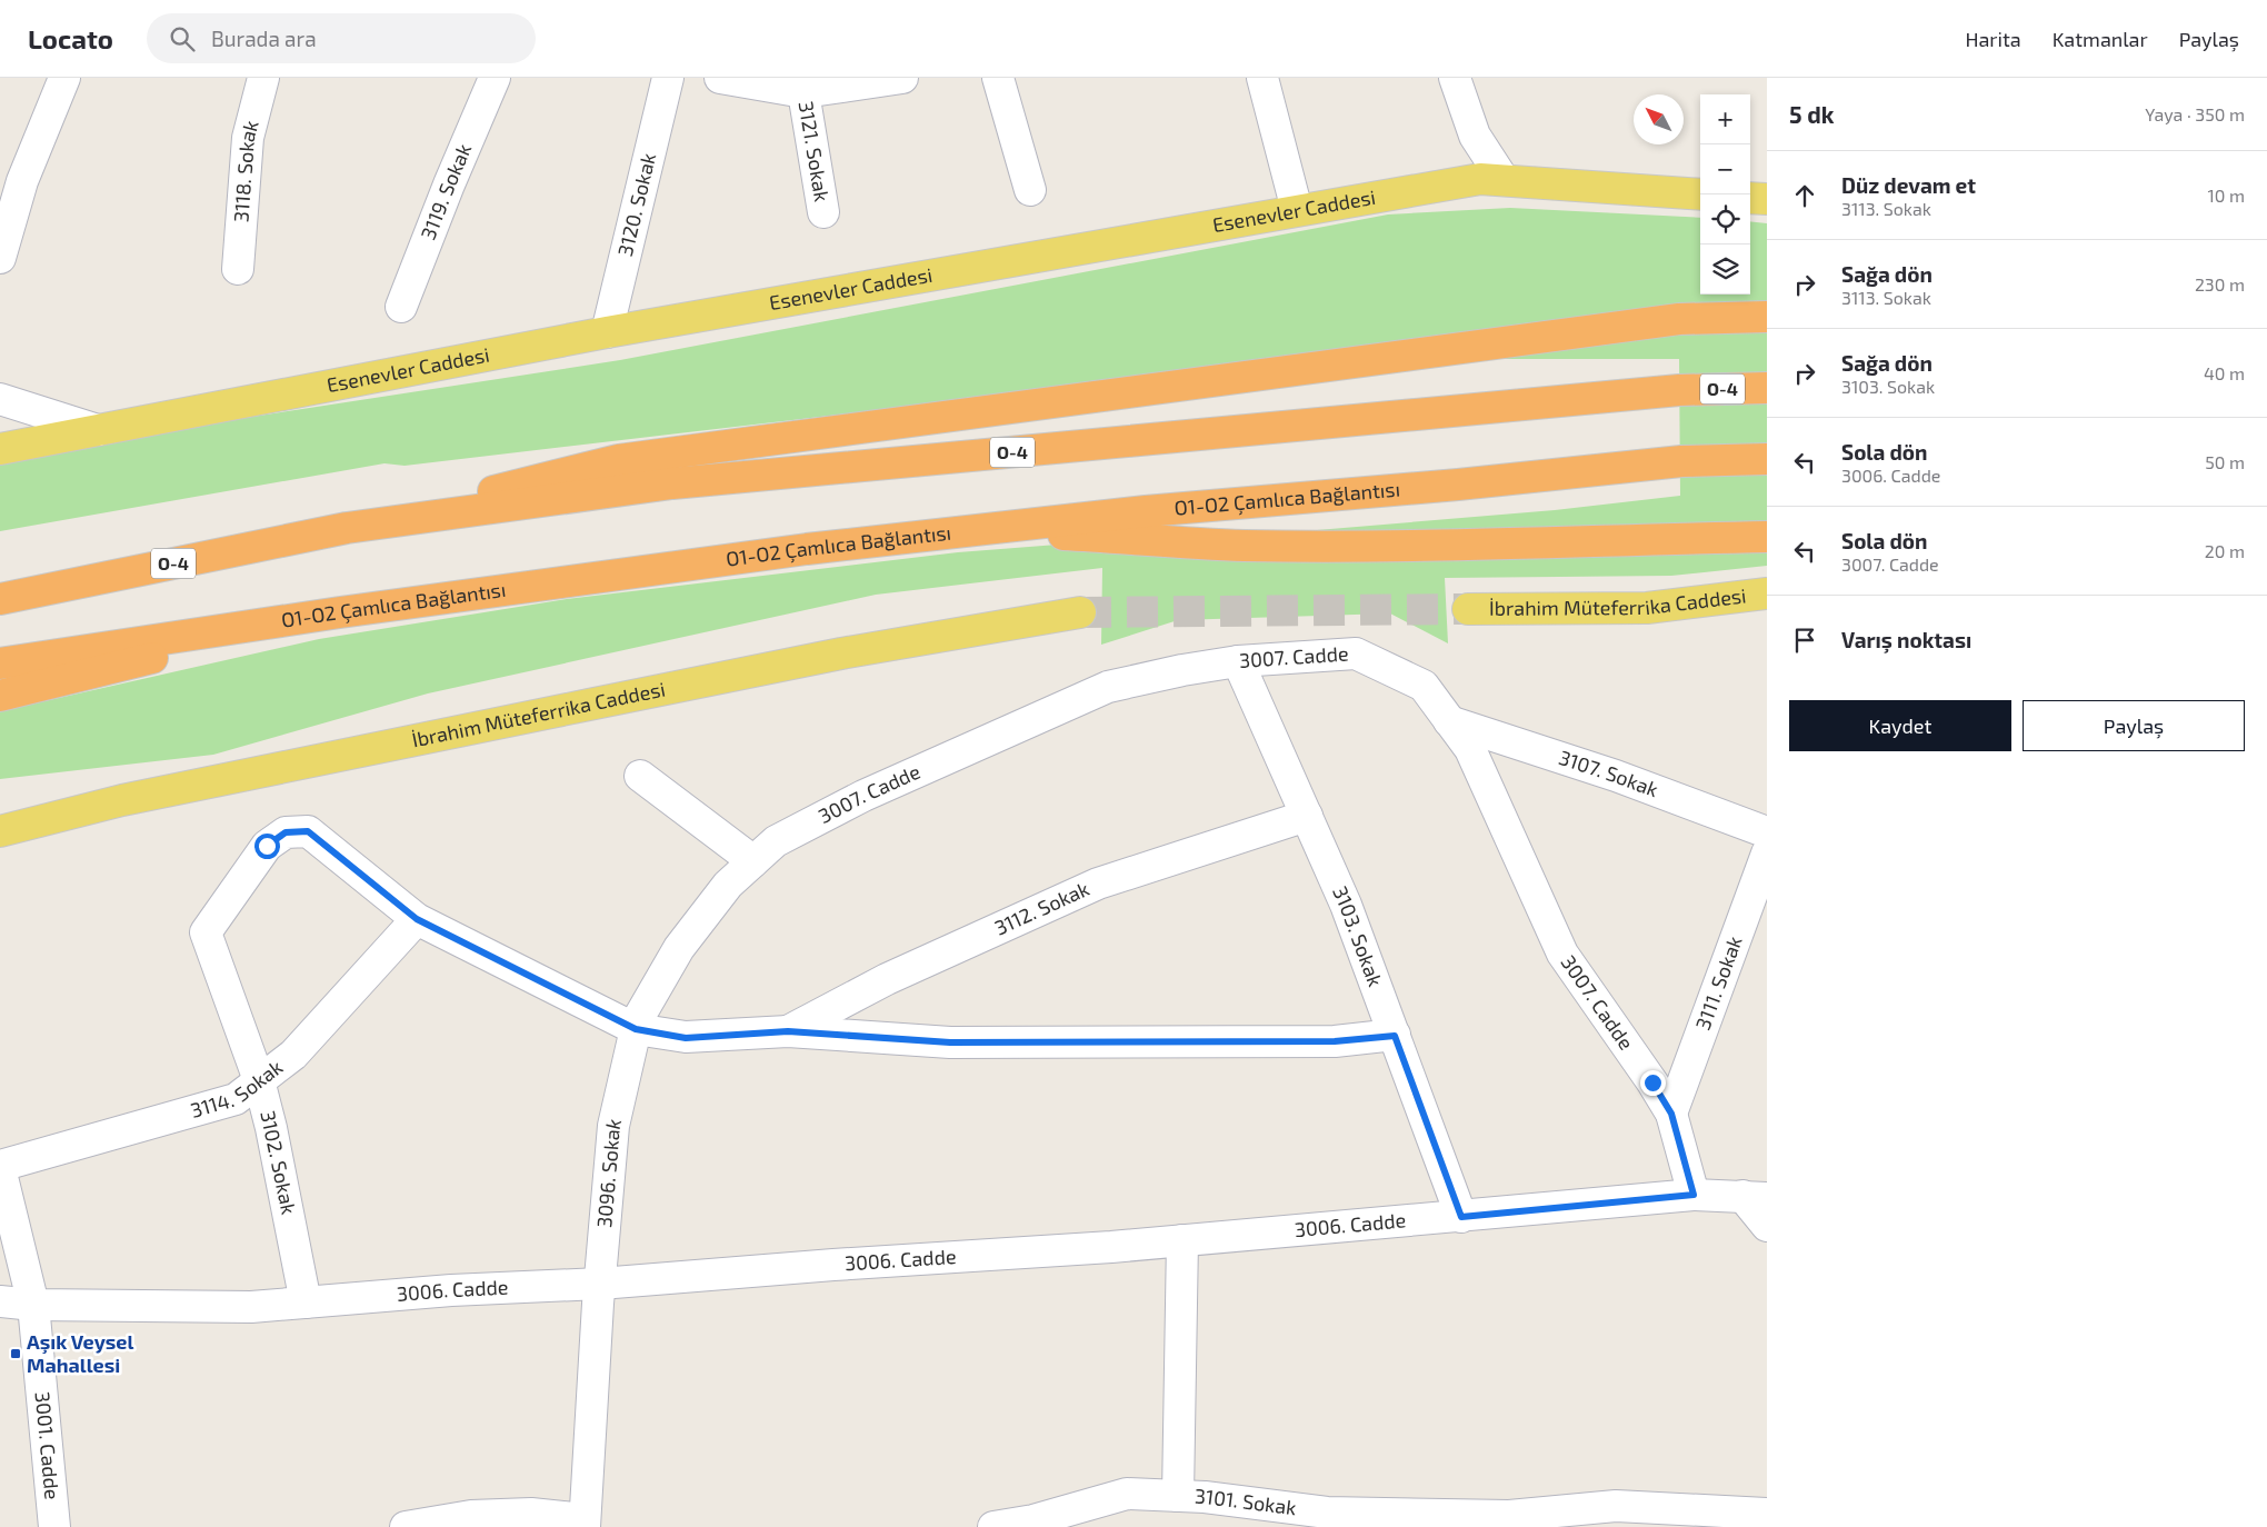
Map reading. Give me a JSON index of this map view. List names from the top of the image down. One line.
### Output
{"streets":{"highway":["O-4","O1-O2 Çamlıca Bağlantısı"],"main road":["Esenevler Caddesi","İbrahim Müteferrika Caddesi"],"street":["3121. Sokak","3118. Sokak","3119. Sokak","3120. Sokak","3007. Cadde","3107. Sokak","3112. Sokak","3103. Sokak","3111. Sokak","3114. Sokak","3102. Sokak","3096. Sokak","3006. Cadde","3001. Cadde","3101. Sokak"]},"crossings":[["3120. Sokak","Esenevler Caddesi"],["3007. Cadde","3107. Sokak"],["3007. Cadde","3103. Sokak"],["3007. Cadde","3111. Sokak"],["3007. Cadde","3096. Sokak"],["3007. Cadde","3006. Cadde"],["3112. Sokak","3103. Sokak"],["3103. Sokak","3006. Cadde"],["3114. Sokak","3102. Sokak"],["3114. Sokak","3001. Cadde"],["3102. Sokak","3006. Cadde"],["3096. Sokak","3006. Cadde"],["3006. Cadde","3001. Cadde"]],"places":{"transit":["Aşık Veysel Mahallesi"]},"north":"top left","page":{"header":"Locato","search":"Burada ara","nav":["Harita","Katmanlar","Paylaş"],"heading":["5 dk","Yaya · 350 m"],"map_buttons":["+","−"],"list":[["Düz devam et","3113. Sokak","10 m"],["Sağa dön","3113. Sokak","230 m"],["Sağa dön","3103. Sokak","40 m"],["Sola dön","3006. Cadde","50 m"],["Sola dön","3007. Cadde","20 m"],"Varış noktası"],"buttons":["Kaydet","Paylaş"]}}
